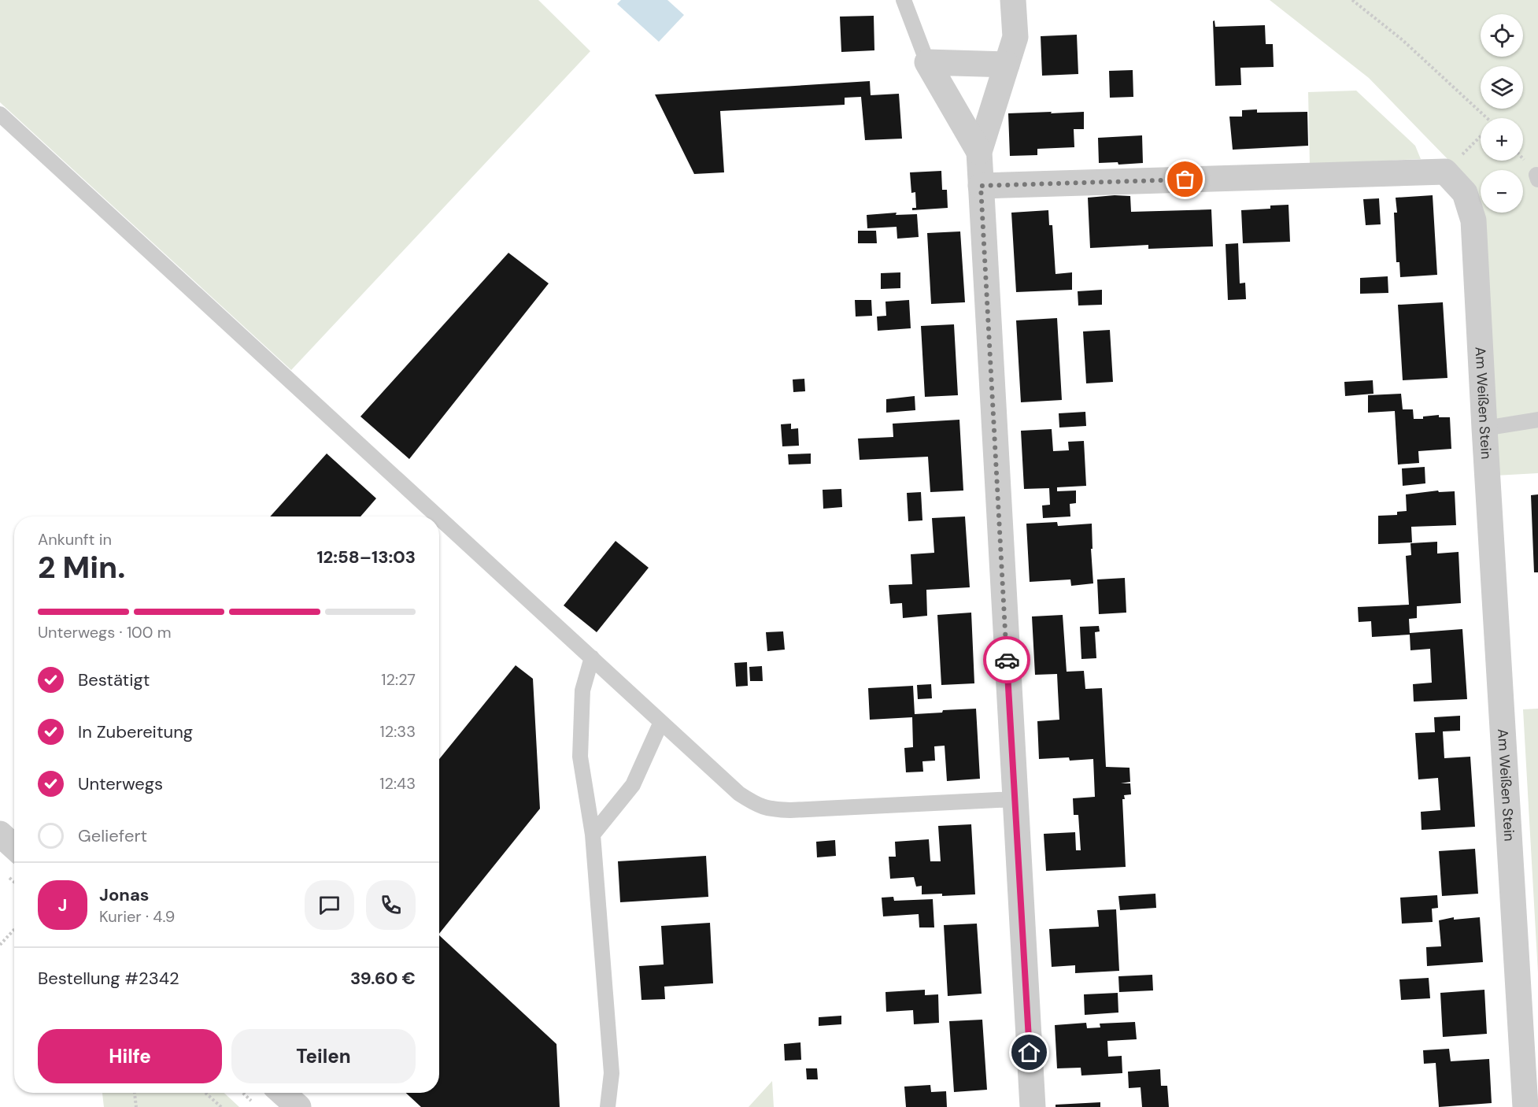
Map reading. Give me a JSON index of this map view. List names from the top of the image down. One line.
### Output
{"streets":{"street":["Am Weißen Stein"]},"page":{"map_buttons":["+","−"],"heading":["2 Min.","Ankunft in","12:58–13:03"],"panel":["Jonas","Kurier · 4.9","Bestellung #2342","39.60 €"],"bar":"Unterwegs · 100 m","list":[["Bestätigt","12:27"],["In Zubereitung","12:33"],["Unterwegs","12:43"],"Geliefert"],"round":"J","buttons":["Hilfe","Teilen"]}}
